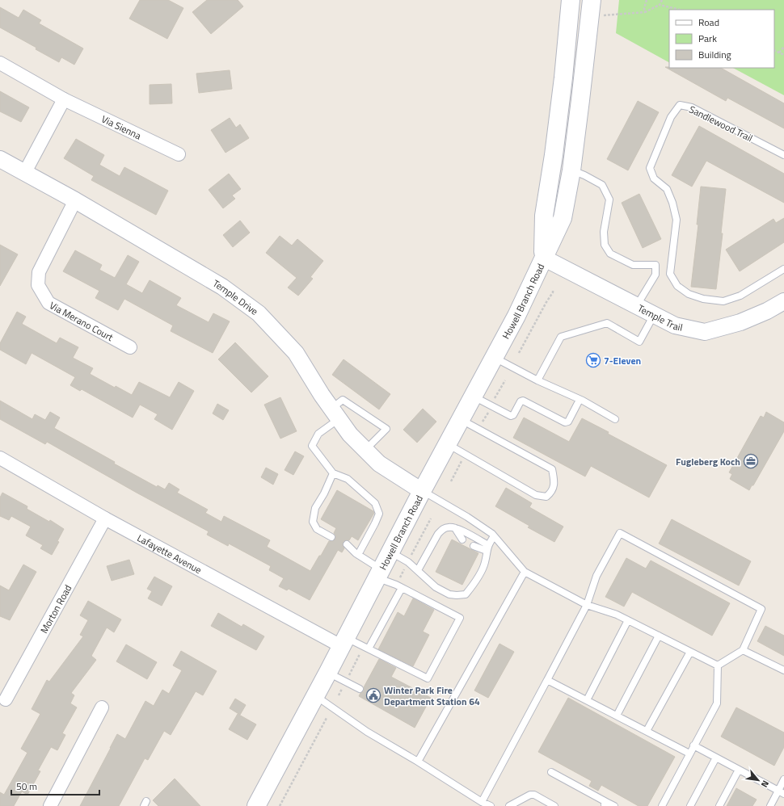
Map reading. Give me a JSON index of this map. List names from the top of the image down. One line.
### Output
{"streets":{"main road":["Howell Branch Road"],"street":["Via Sienna","Temple Drive","Temple Trail","Via Merano Court","Lafayette Avenue","Morton Road"],"lane":["Sandlewood Trail"]},"crossings":[["Temple Drive","Howell Branch Road"],["Temple Drive","Via Merano Court"],["Howell Branch Road","Temple Trail"],["Howell Branch Road","Lafayette Avenue"],["Lafayette Avenue","Morton Road"]],"places":{"supermarket":["7-Eleven"],"office":["Fugleberg Koch"],"public building":["Winter Park Fire Department Station 64"]},"legend":["Road","Park","Building"],"scale_bar":"50 m","north":"bottom right"}
